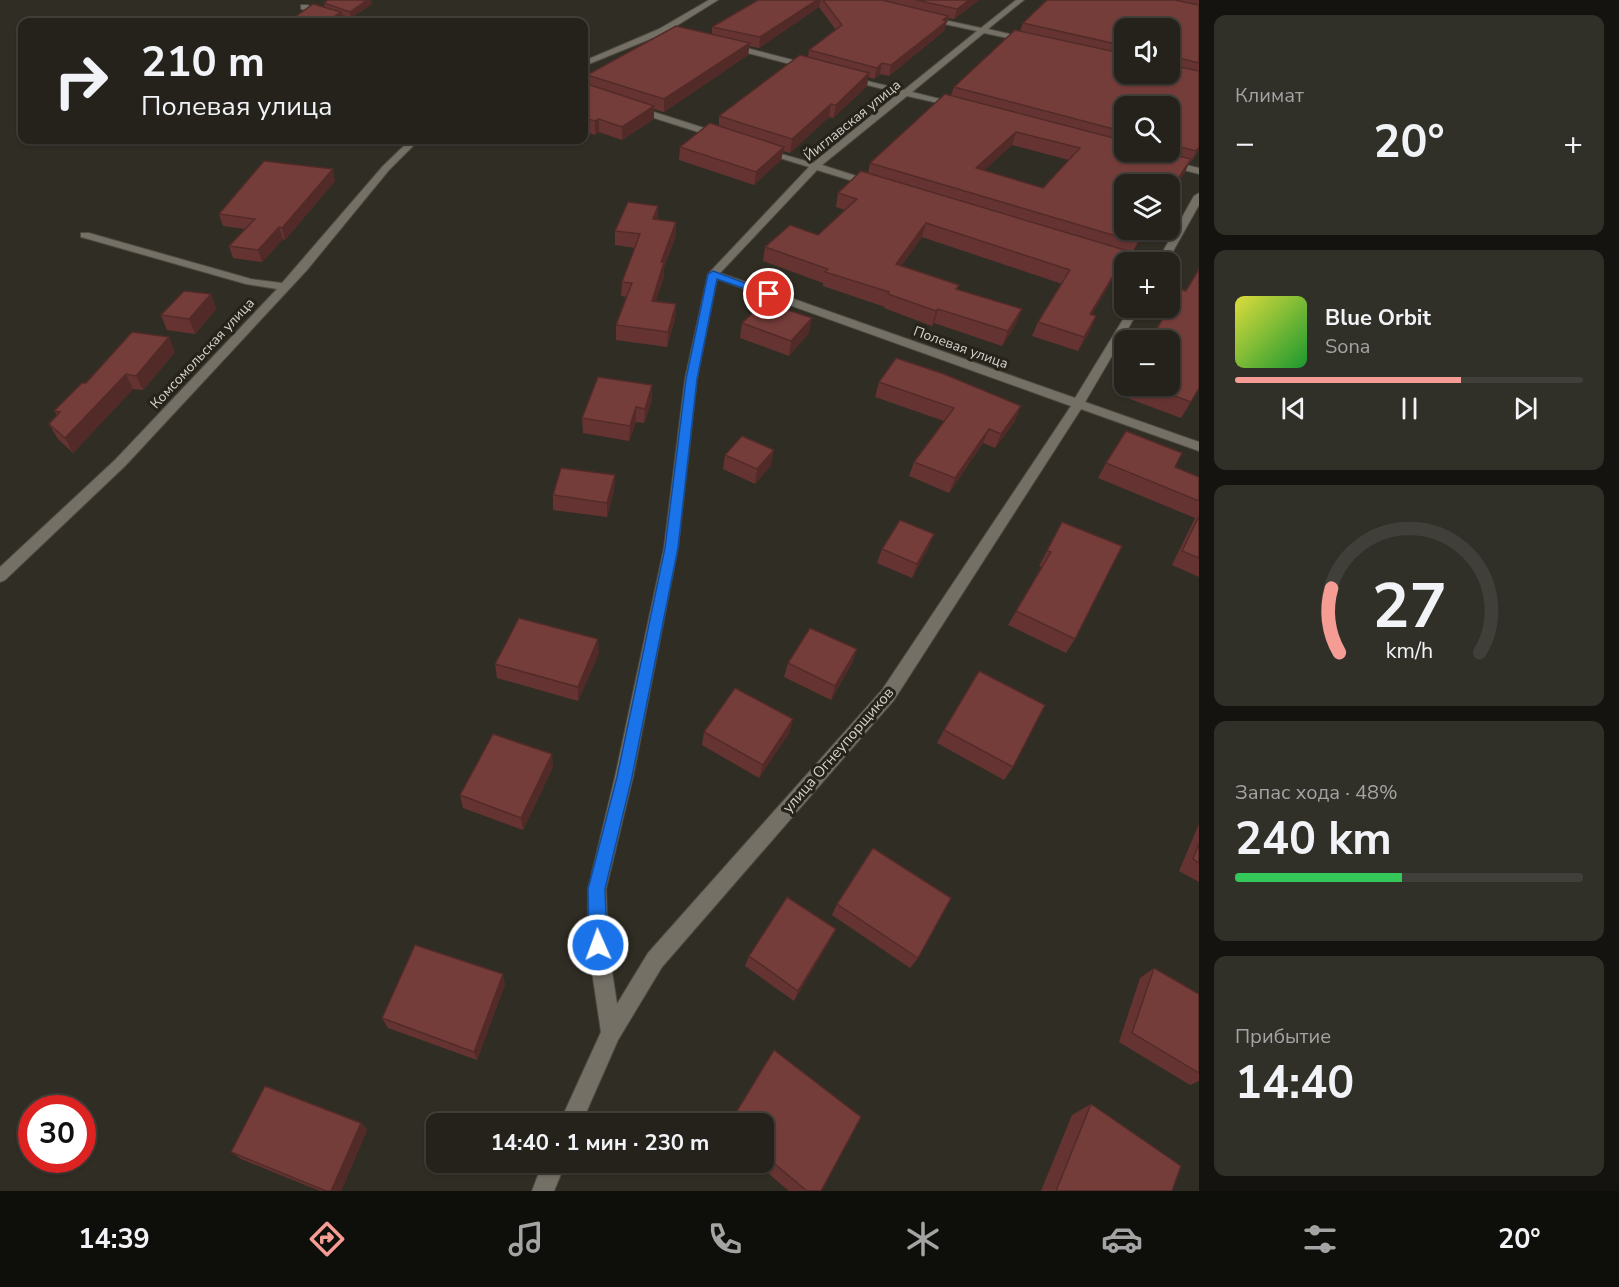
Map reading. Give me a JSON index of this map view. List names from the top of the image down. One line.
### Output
{"streets":{"street":["Йиглавская улица","Полевая улица","Комсомольская улица","улица Огнеупорщиков"]},"crossings":[["Йиглавская улица","Полевая улица"],["Полевая улица","улица Огнеупорщиков"]],"page":{"tile":["Климат",["Запас хода · 48%","240 km"],["Прибытие","14:40"]],"map_buttons":["+","−"],"turn":["210 m","Полевая улица"],"heat":["−","20°","+"],"song":["Blue Orbit","Sona"],"limit":"30","trip":"14:40 · 1 мин · 230 m","tabs":["14:39","20°"],"gauge":["27","km/h"]}}
